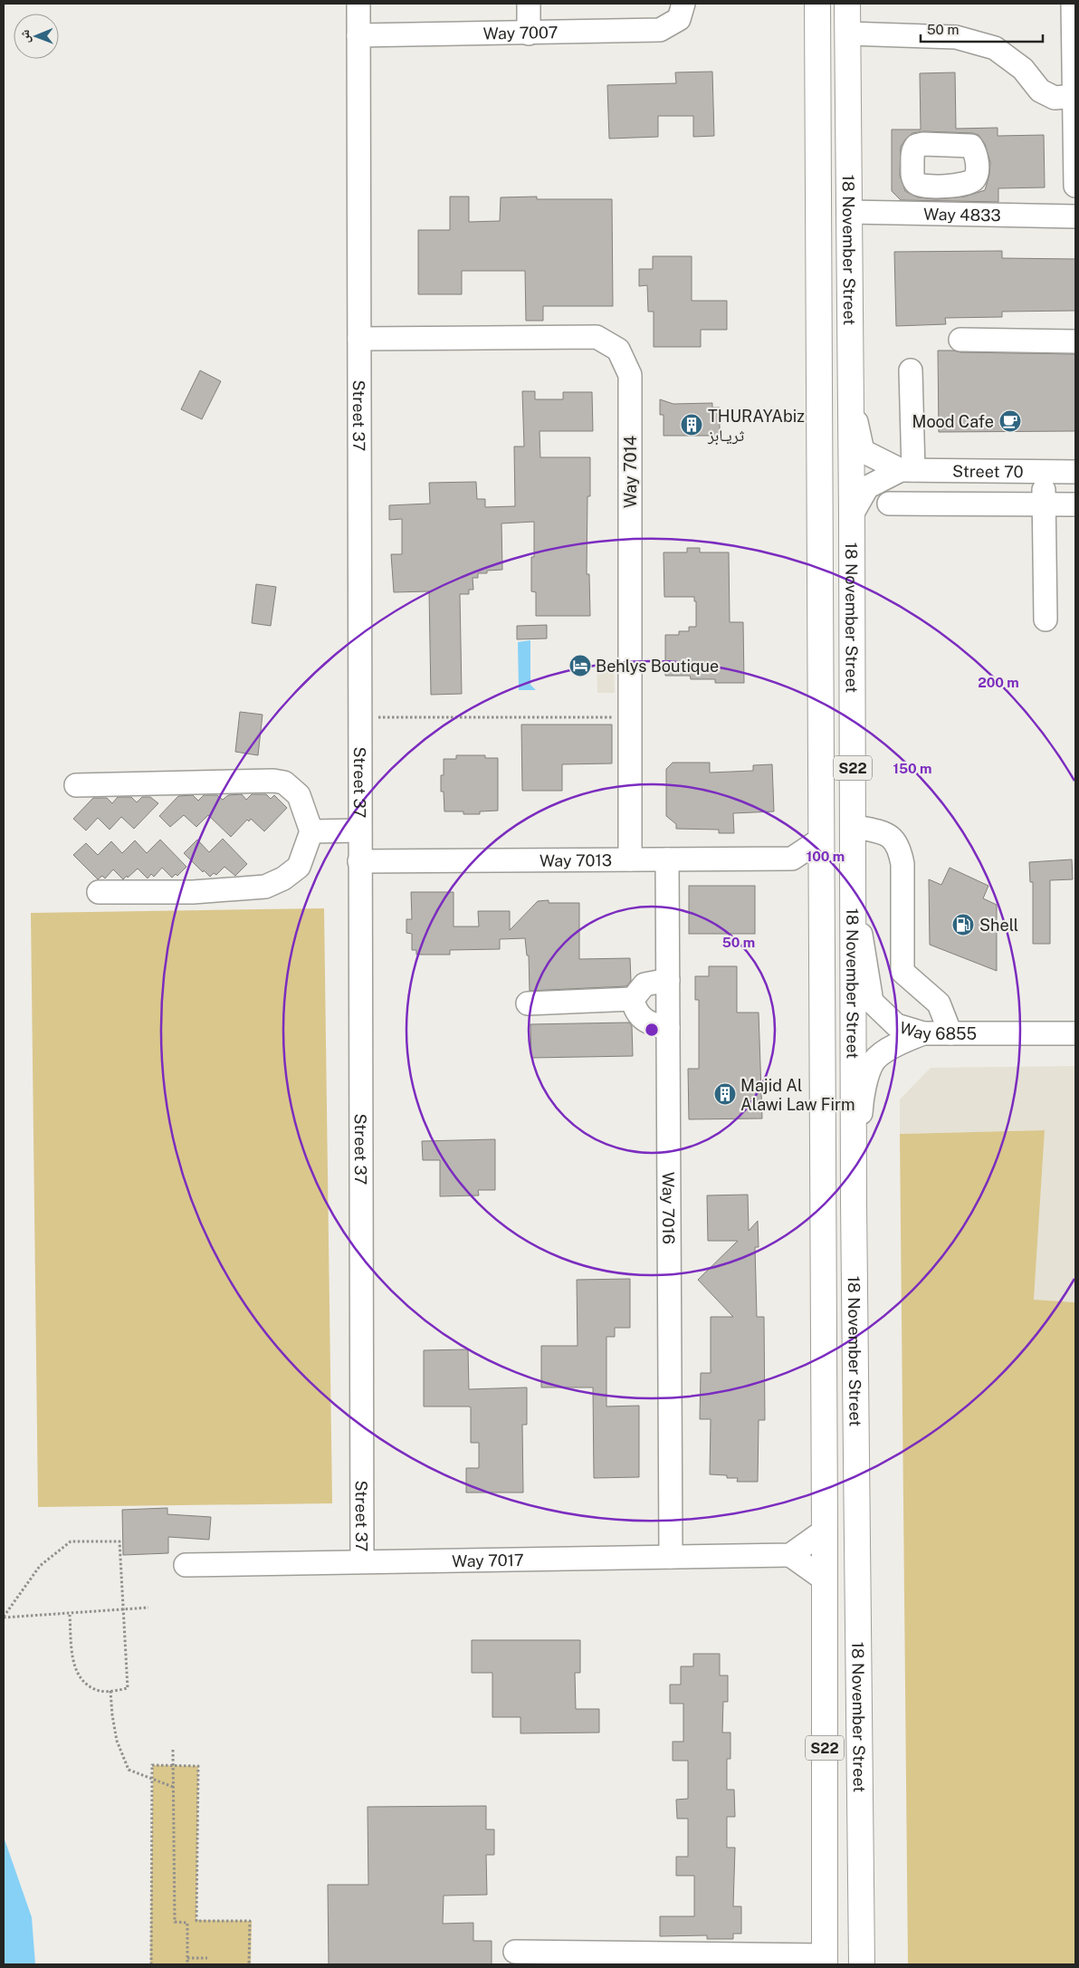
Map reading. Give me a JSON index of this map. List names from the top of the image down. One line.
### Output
{"streets":{"main road":["18 November Street","S22"],"street":["Way 7007","Way 4833","Street 37","Street 70","Way 7014","Way 7013","Way 6855","Way 7016","Way 7017"]},"crossings":[["Way 7007","Street 37"],["Way 4833","18 November Street"],["18 November Street","Street 70"],["18 November Street","Way 6855"],["Street 37","Way 7014"],["Street 37","Way 7013"],["Street 37","Way 7017"],["Way 7014","Way 7013"],["Way 7013","Way 7016"],["Way 7016","Way 7017"]],"places":{"cafe":["Mood Cafe"],"building":["THURAYAbiz ثريـابز","Majid Al Alawi Law Firm"],"hotel":["Behlys Boutique"],"fuel station":["Shell"]},"scale_bar":"50 m","north":"left","rings":["200 m","150 m","100 m","50 m"]}
